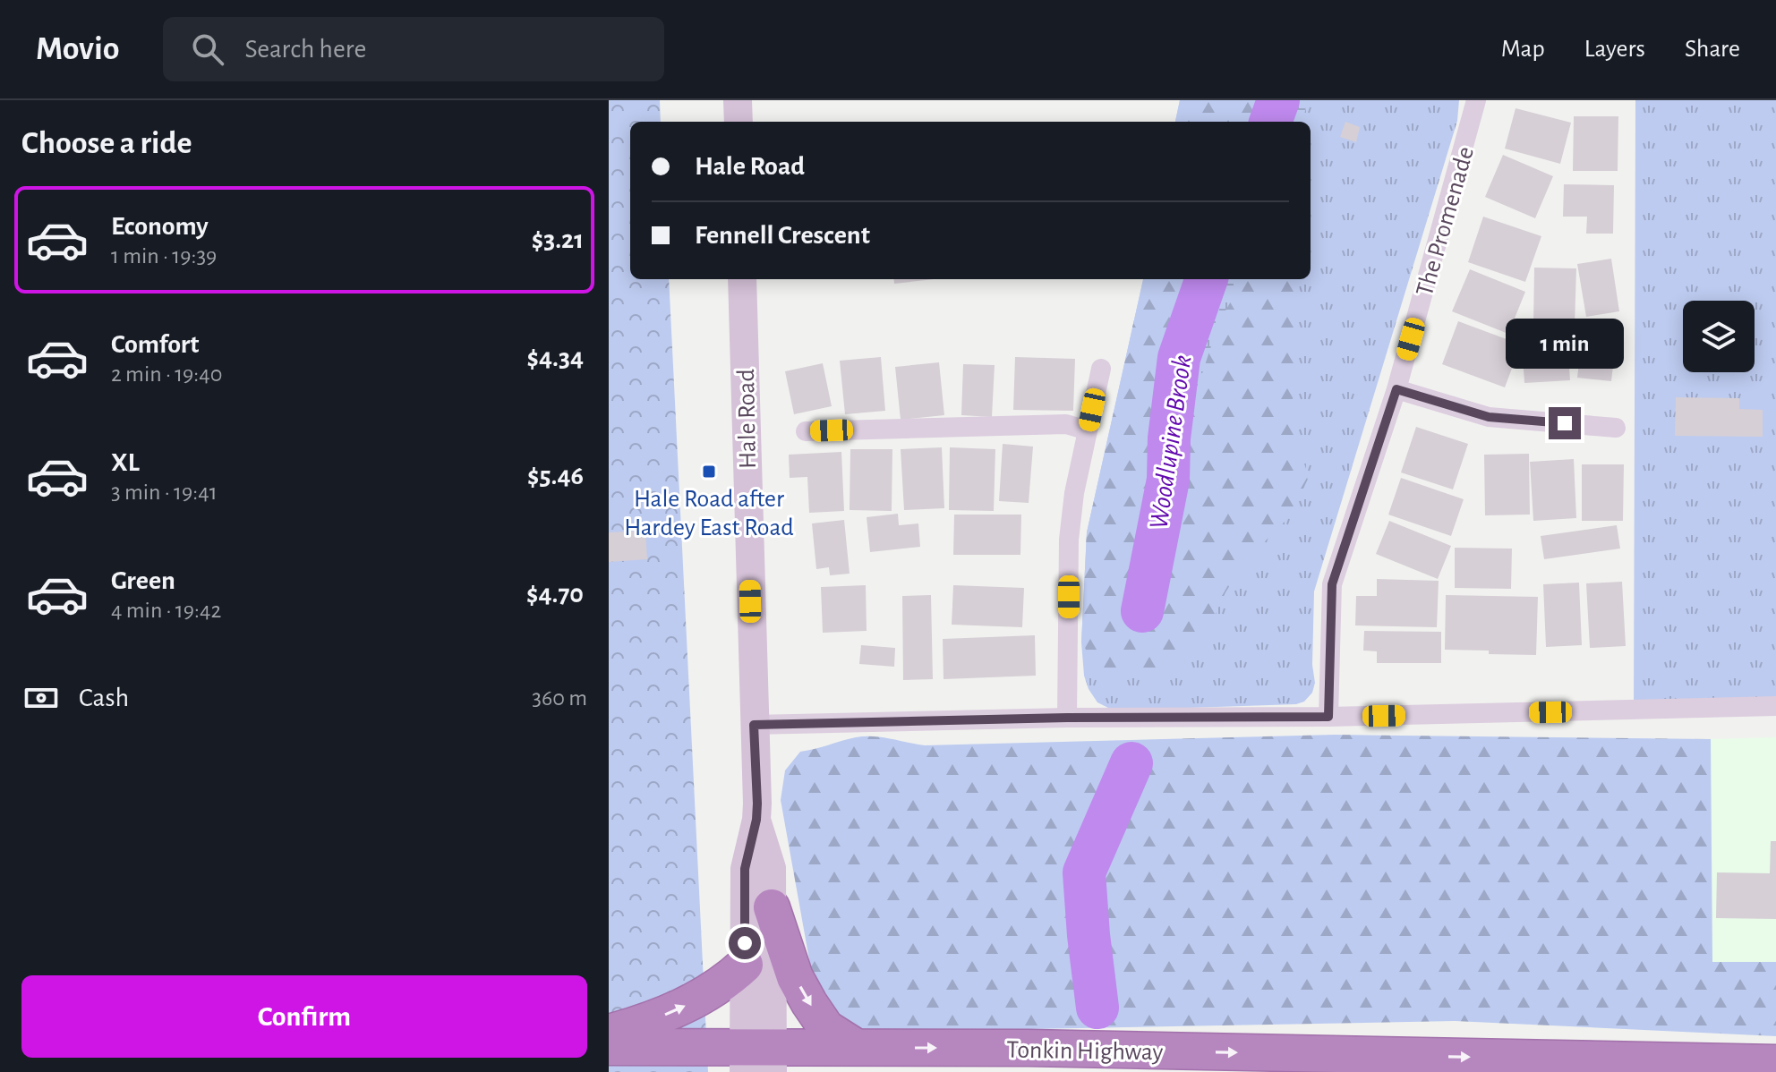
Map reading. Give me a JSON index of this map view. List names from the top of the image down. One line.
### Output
{"streets":{"highway":["Tonkin Highway"],"main road":["Hale Road"],"street":["The Promenade"]},"crossings":[["Hale Road","Tonkin Highway"]],"one_way":["Tonkin Highway"],"water":["Woodlupine Brook"],"places":{"transit":["Hale Road after Hardey East Road"]},"page":{"header":"Movio","search":"Search here","nav":["Map","Layers","Share"],"heading":"Choose a ride","banner":["Hale Road","Fennell Crescent"],"list":[{"name":"Economy","note":"1 min · 19:39","value":"$3.21"},{"name":"Comfort","note":"2 min · 19:40","value":"$4.34"},{"name":"XL","note":"3 min · 19:41","value":"$5.46"},{"name":"Green","note":"4 min · 19:42","value":"$4.70"}],"bubble":"1 min","pay":["Cash","360 m"],"buttons":"Confirm"}}
